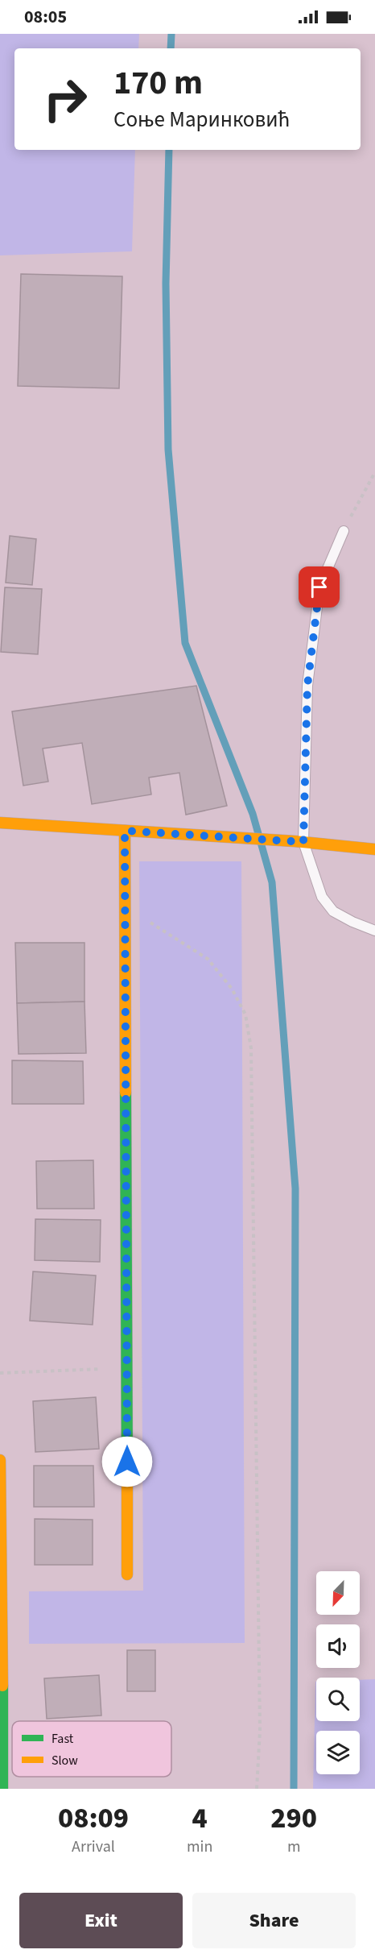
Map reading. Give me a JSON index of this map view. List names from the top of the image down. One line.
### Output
{"legend":["Fast","Slow"],"north":"bottom left","page":{"status":"08:05","turn":["170 m","Соње Маринковић"],"eta":["08:09","Arrival","4","min","290","m"],"buttons":["Exit","Share"]}}
